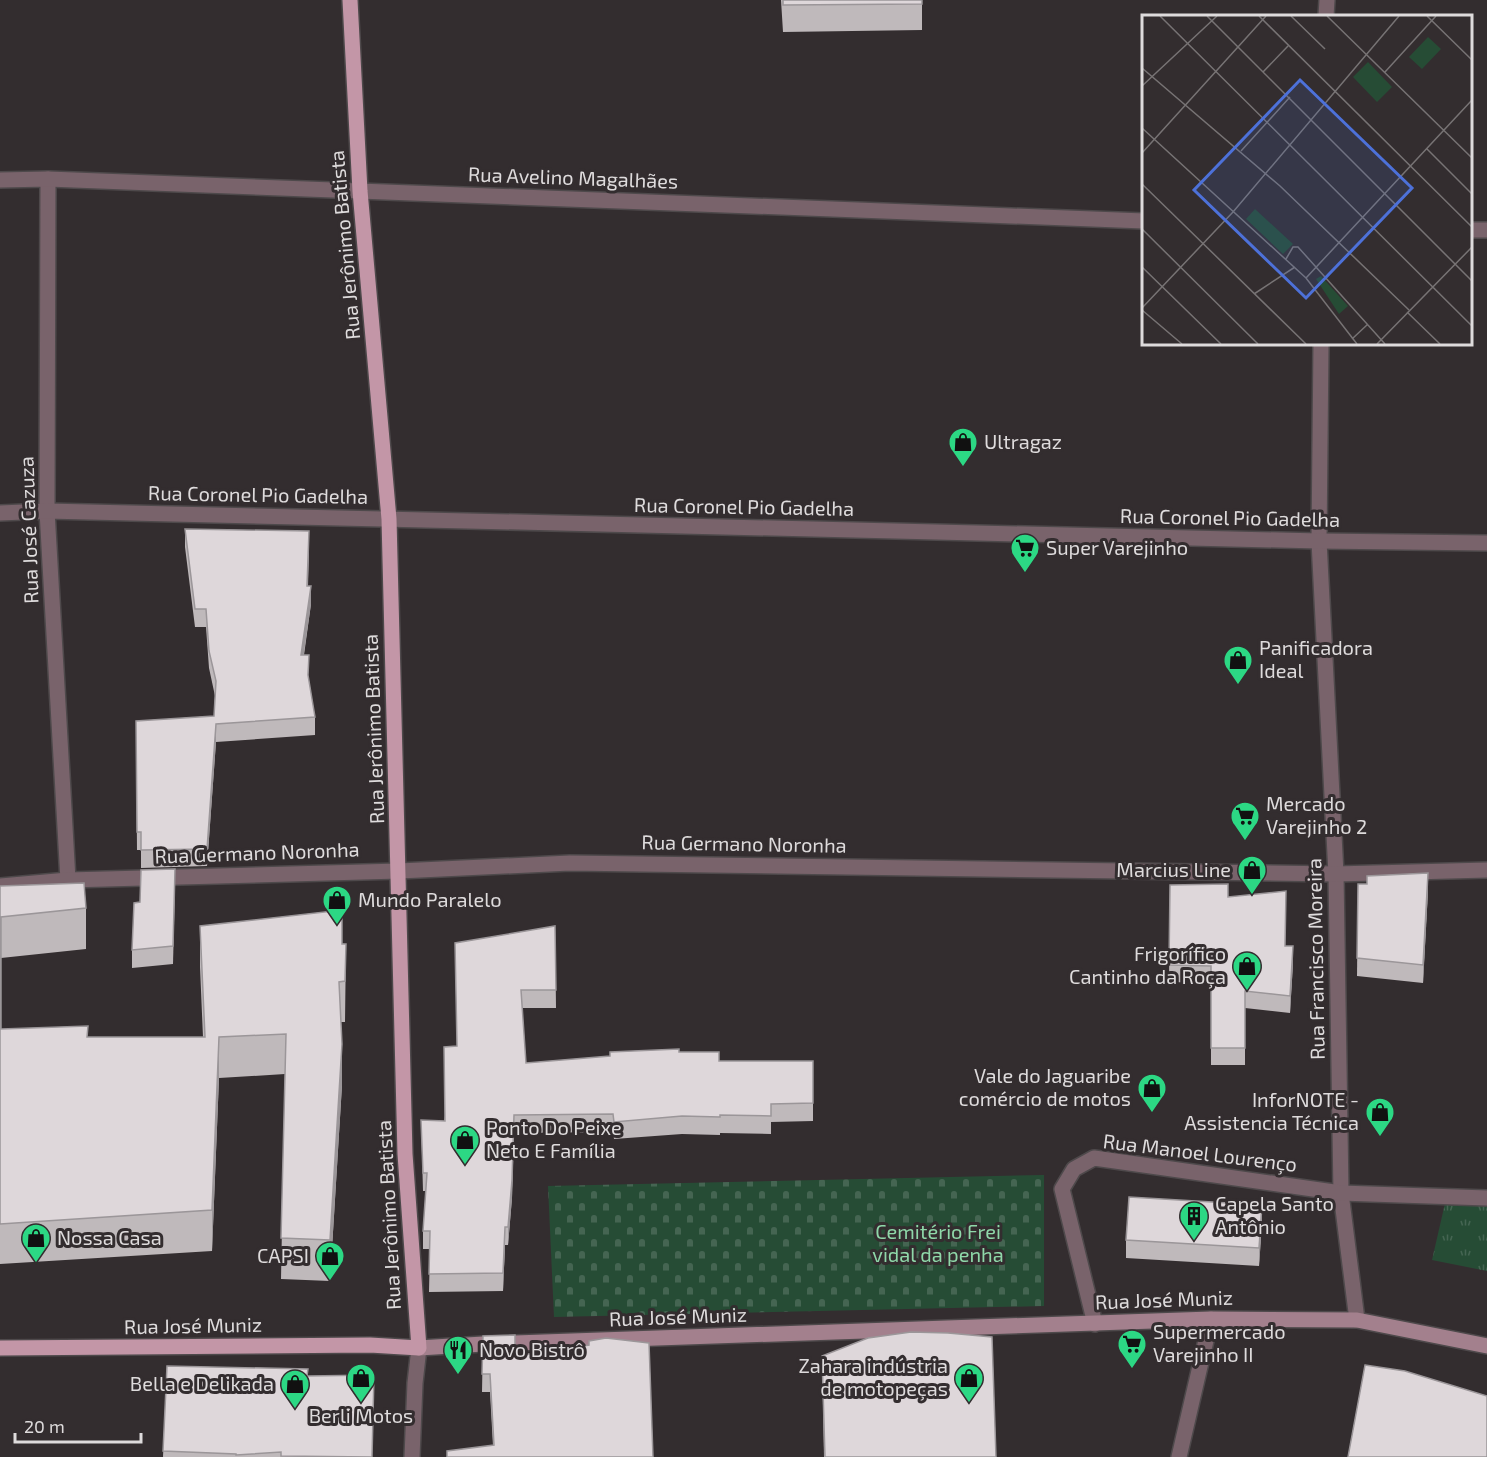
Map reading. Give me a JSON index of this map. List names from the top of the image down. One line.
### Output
{"streets":{"main road":["Rua Jerônimo Batista","Rua José Muniz"],"street":["Rua Avelino Magalhães","Rua Coronel Pio Gadelha","Rua José Cazuza","Rua Germano Noronha","Rua Francisco Moreira","Rua Manoel Lourenço"]},"crossings":[["Rua Avelino Magalhães","Rua Jerônimo Batista"],["Rua Avelino Magalhães","Rua José Cazuza"],["Rua Jerônimo Batista","Rua Coronel Pio Gadelha"],["Rua Jerônimo Batista","Rua Germano Noronha"],["Rua Jerônimo Batista","Rua José Muniz"],["Rua Coronel Pio Gadelha","Rua José Cazuza"],["Rua Coronel Pio Gadelha","Rua Francisco Moreira"],["Rua José Cazuza","Rua Germano Noronha"],["Rua Germano Noronha","Rua Francisco Moreira"],["Rua Francisco Moreira","Rua Manoel Lourenço"],["Rua Francisco Moreira","Rua José Muniz"],["Rua Manoel Lourenço","Rua José Muniz"]],"parks":["Cemitério Frei vidal da penha"],"places":{"shop":["Ultragaz","Panificadora Ideal","Marcius Line","Mundo Paralelo","Frigorífico Cantinho da Roça","Vale do Jaguaribe comércio de motos","InforNOTE - Assistencia Técnica","Ponto Do Peixe Neto E Família","Nossa Casa","CAPSI","Berli Motos","Zahara indústria de motopeças","Bella e Delikada"],"supermarket":["Super Varejinho","Mercado Varejinho 2","Supermercado Varejinho II"],"building":["Capela Santo Antônio"],"restaurant":["Novo Bistrô"]},"scale_bar":"20 m"}
